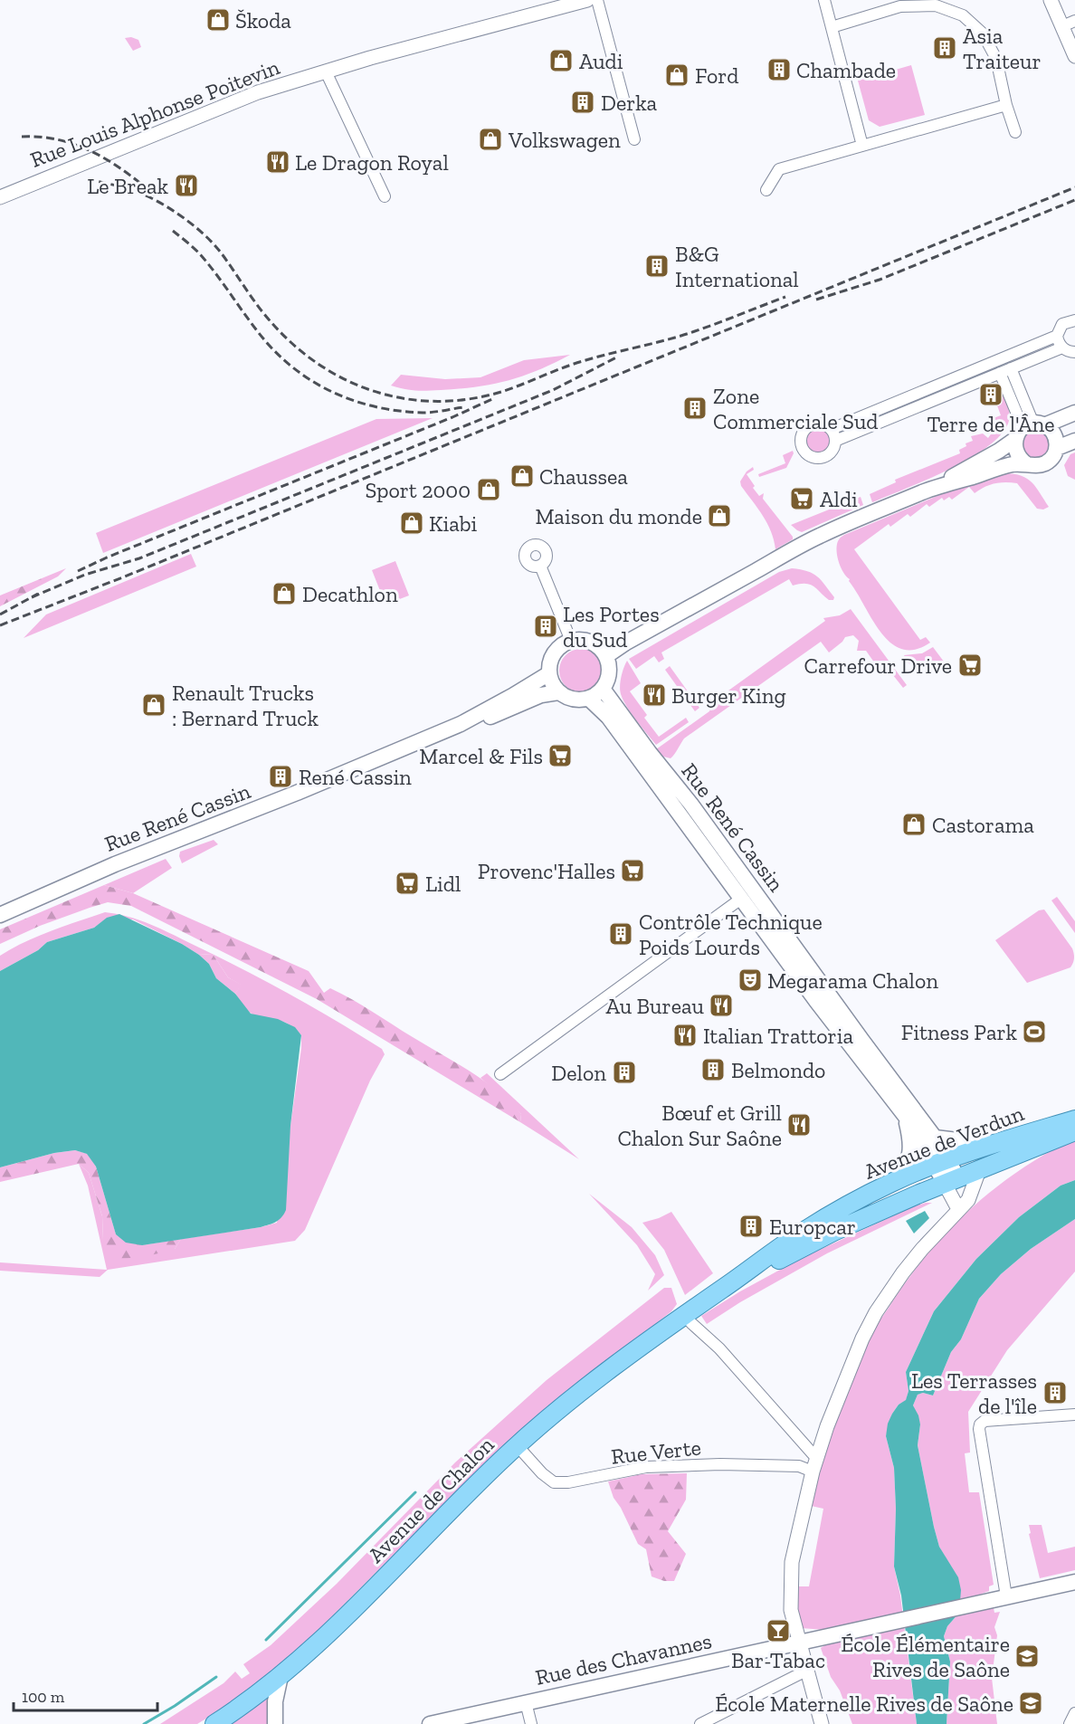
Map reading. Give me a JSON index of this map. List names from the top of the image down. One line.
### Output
{"streets":{"main road":["Rue René Cassin","Avenue de Verdun","Avenue de Chalon","Rue des Chavannes"],"street":["Rue Louis Alphonse Poitevin","Rue Verte"]},"crossings":[["Rue René Cassin","Avenue de Verdun"],["Avenue de Verdun","Avenue de Chalon"],["Rue Verte","Avenue de Chalon"]],"places":{"shop":["Škoda","Audi","Ford","Volkswagen","Chaussea","Sport 2000","Maison du monde","Kiabi","Decathlon","Renault Trucks : Bernard Truck","Castorama"],"building":["Asia Traiteur","Chambade","Derka","B&G International","Terre de l'Âne","Zone Commerciale Sud","Les Portes du Sud","René Cassin","Contrôle Technique Poids Lourds","Belmondo","Delon","Europcar","Les Terrasses de l'île"],"restaurant":["Le Dragon Royal","Le Break","Burger King","Au Bureau","Italian Trattoria","Bœuf et Grill Chalon Sur Saône"],"supermarket":["Aldi","Carrefour Drive","Marcel & Fils","Provenc'Halles","Lidl"],"theatre":["Megarama Chalon"],"sports":["Fitness Park"],"bar":["Bar-Tabac"],"school or university":["École Élémentaire Rives de Saône","École Maternelle Rives de Saône"]},"scale_bar":"100 m"}
